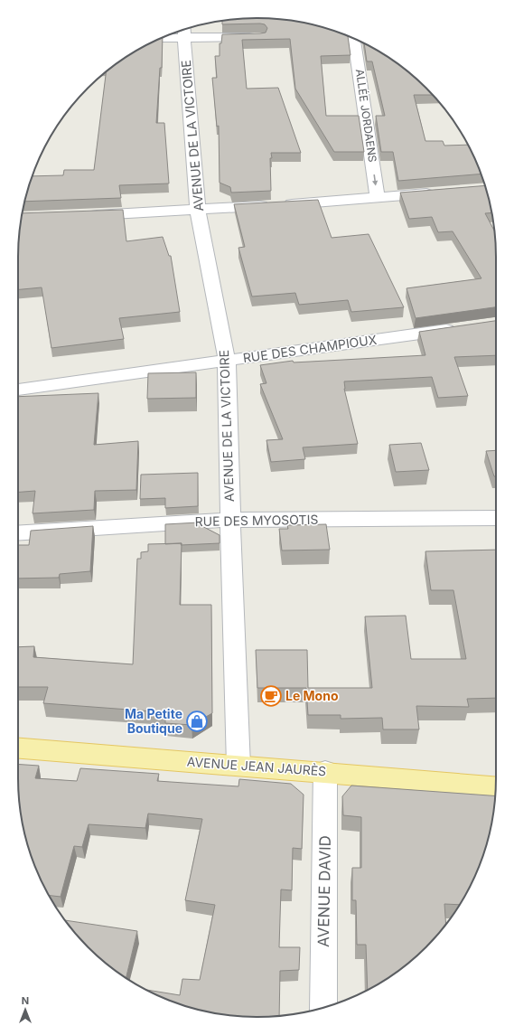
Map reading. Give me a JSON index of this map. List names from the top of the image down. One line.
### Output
{"streets":{"main road":["AVENUE JEAN JAURÈS"],"street":["ALLÉE JORDAENS","AVENUE DE LA VICTOIRE","RUE DES CHAMPIOUX","RUE DES MYOSOTIS","AVENUE DAVID"]},"crossings":[["AVENUE DE LA VICTOIRE","RUE DES CHAMPIOUX"],["AVENUE DE LA VICTOIRE","RUE DES MYOSOTIS"],["AVENUE DE LA VICTOIRE","AVENUE JEAN JAURÈS"],["AVENUE JEAN JAURÈS","AVENUE DAVID"]],"one_way":["ALLÉE JORDAENS"],"places":{"cafe":["Le Mono"],"shop":["Ma Petite Boutique"]},"north":"top"}
